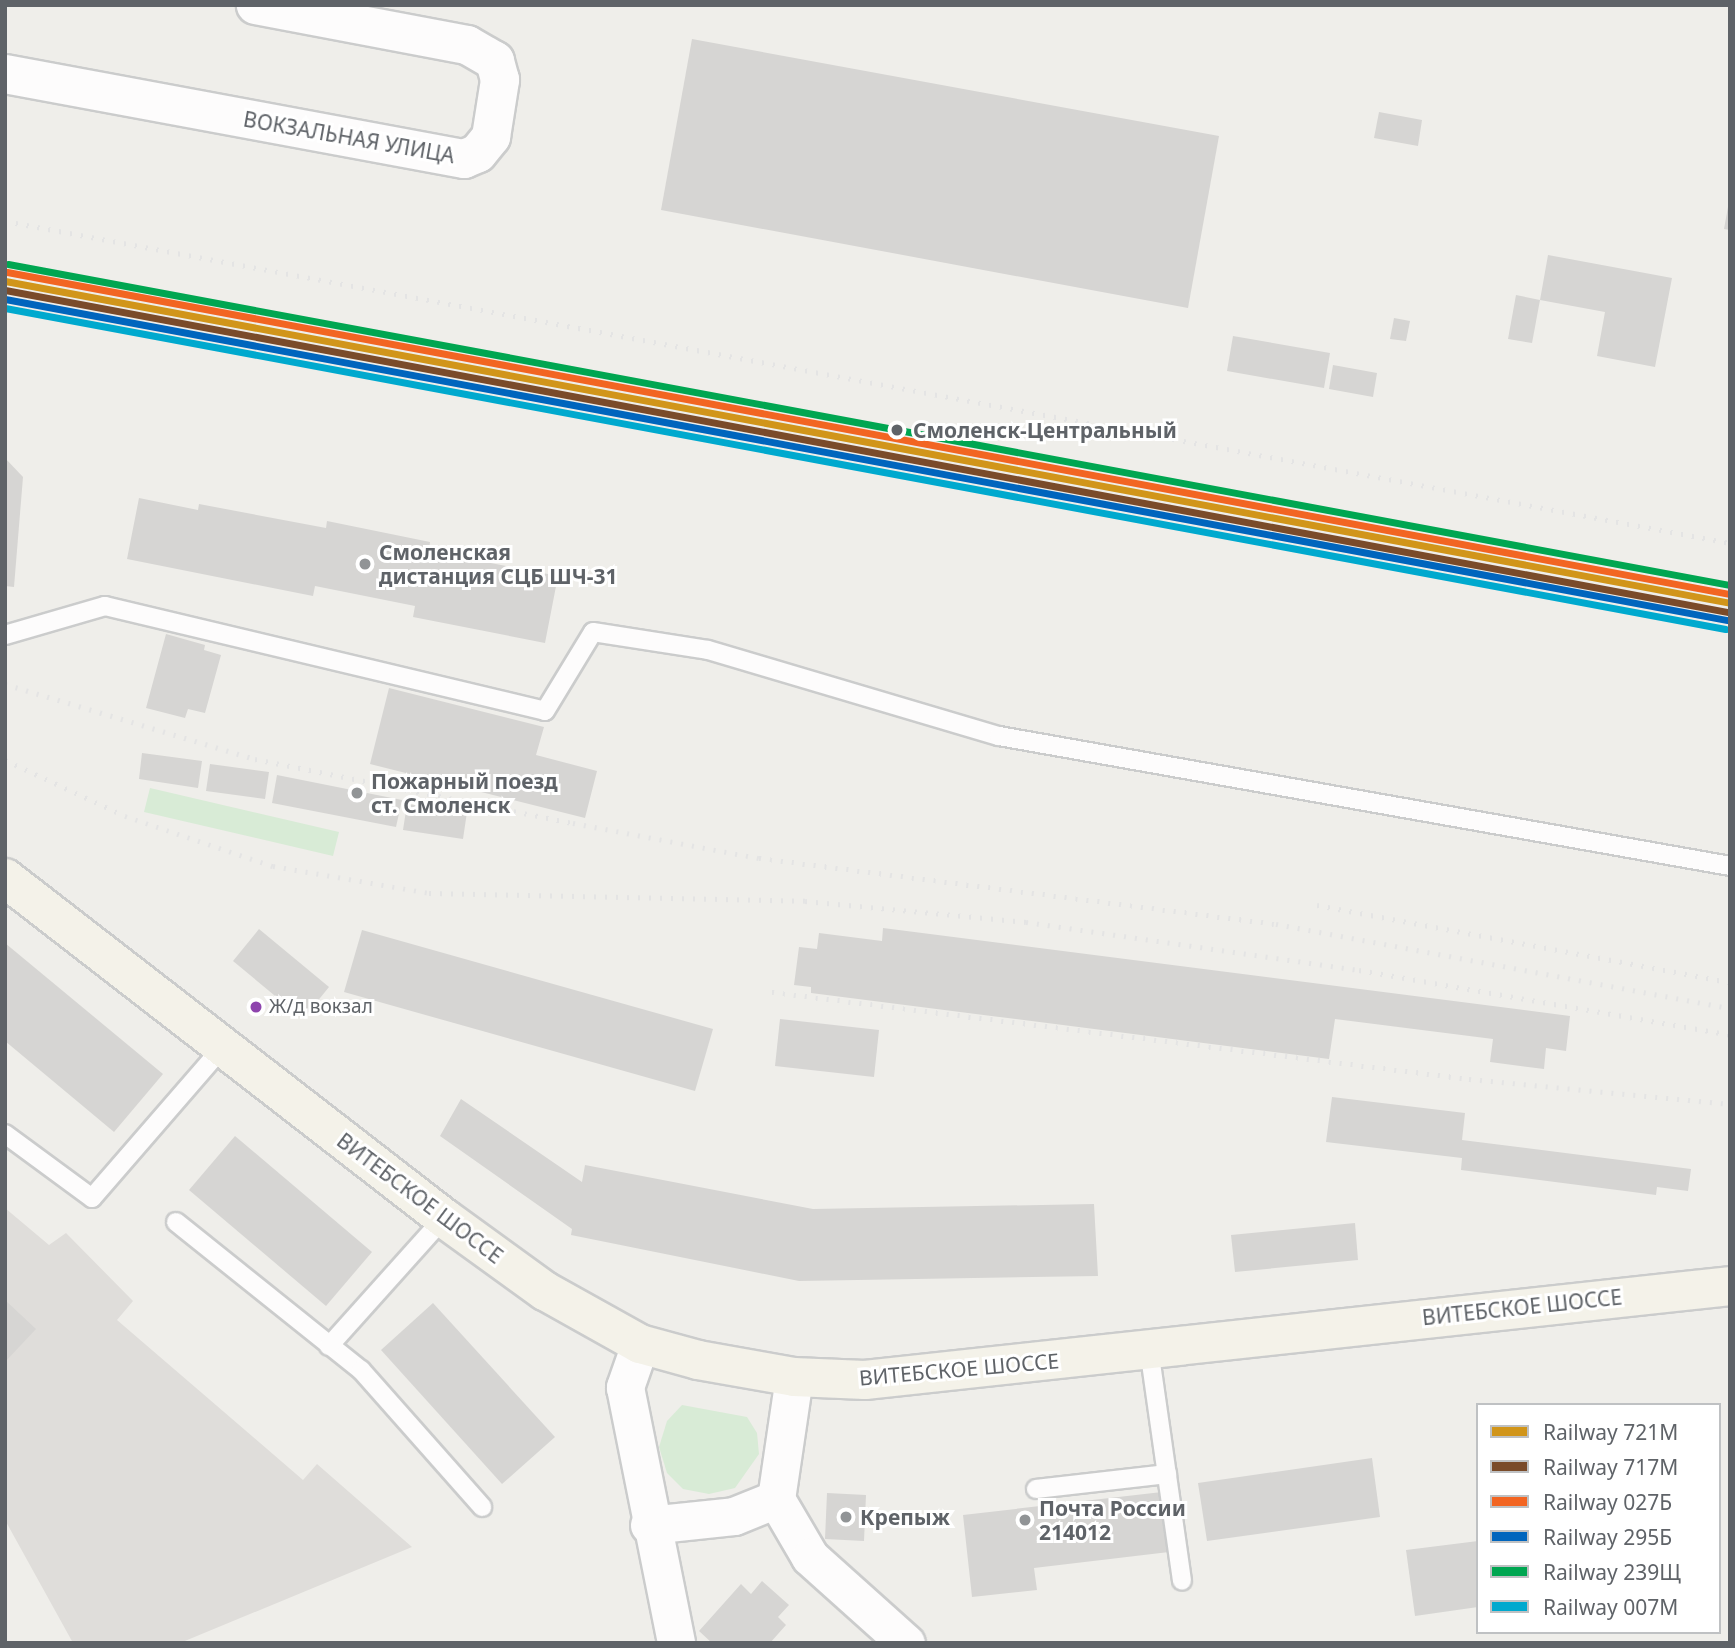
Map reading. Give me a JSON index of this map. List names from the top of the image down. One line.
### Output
{"streets":{"main road":["ВОКЗАЛЬНАЯ УЛИЦА","ВИТЕБСКОЕ ШОССЕ"]},"places":["Смоленск-Центральный","Смоленская дистанция СЦБ ШЧ-31","Пожарный поезд ст. Смоленск","Ж/д вокзал","Крепыж","Почта России 214012"],"lines":["rail line 239Щ","rail line 027Б","rail line 721М","rail line 717М","rail line 295Б","rail line 007М"],"legend":["Railway 721М","Railway 717М","Railway 027Б","Railway 295Б","Railway 239Щ","Railway 007М"]}
